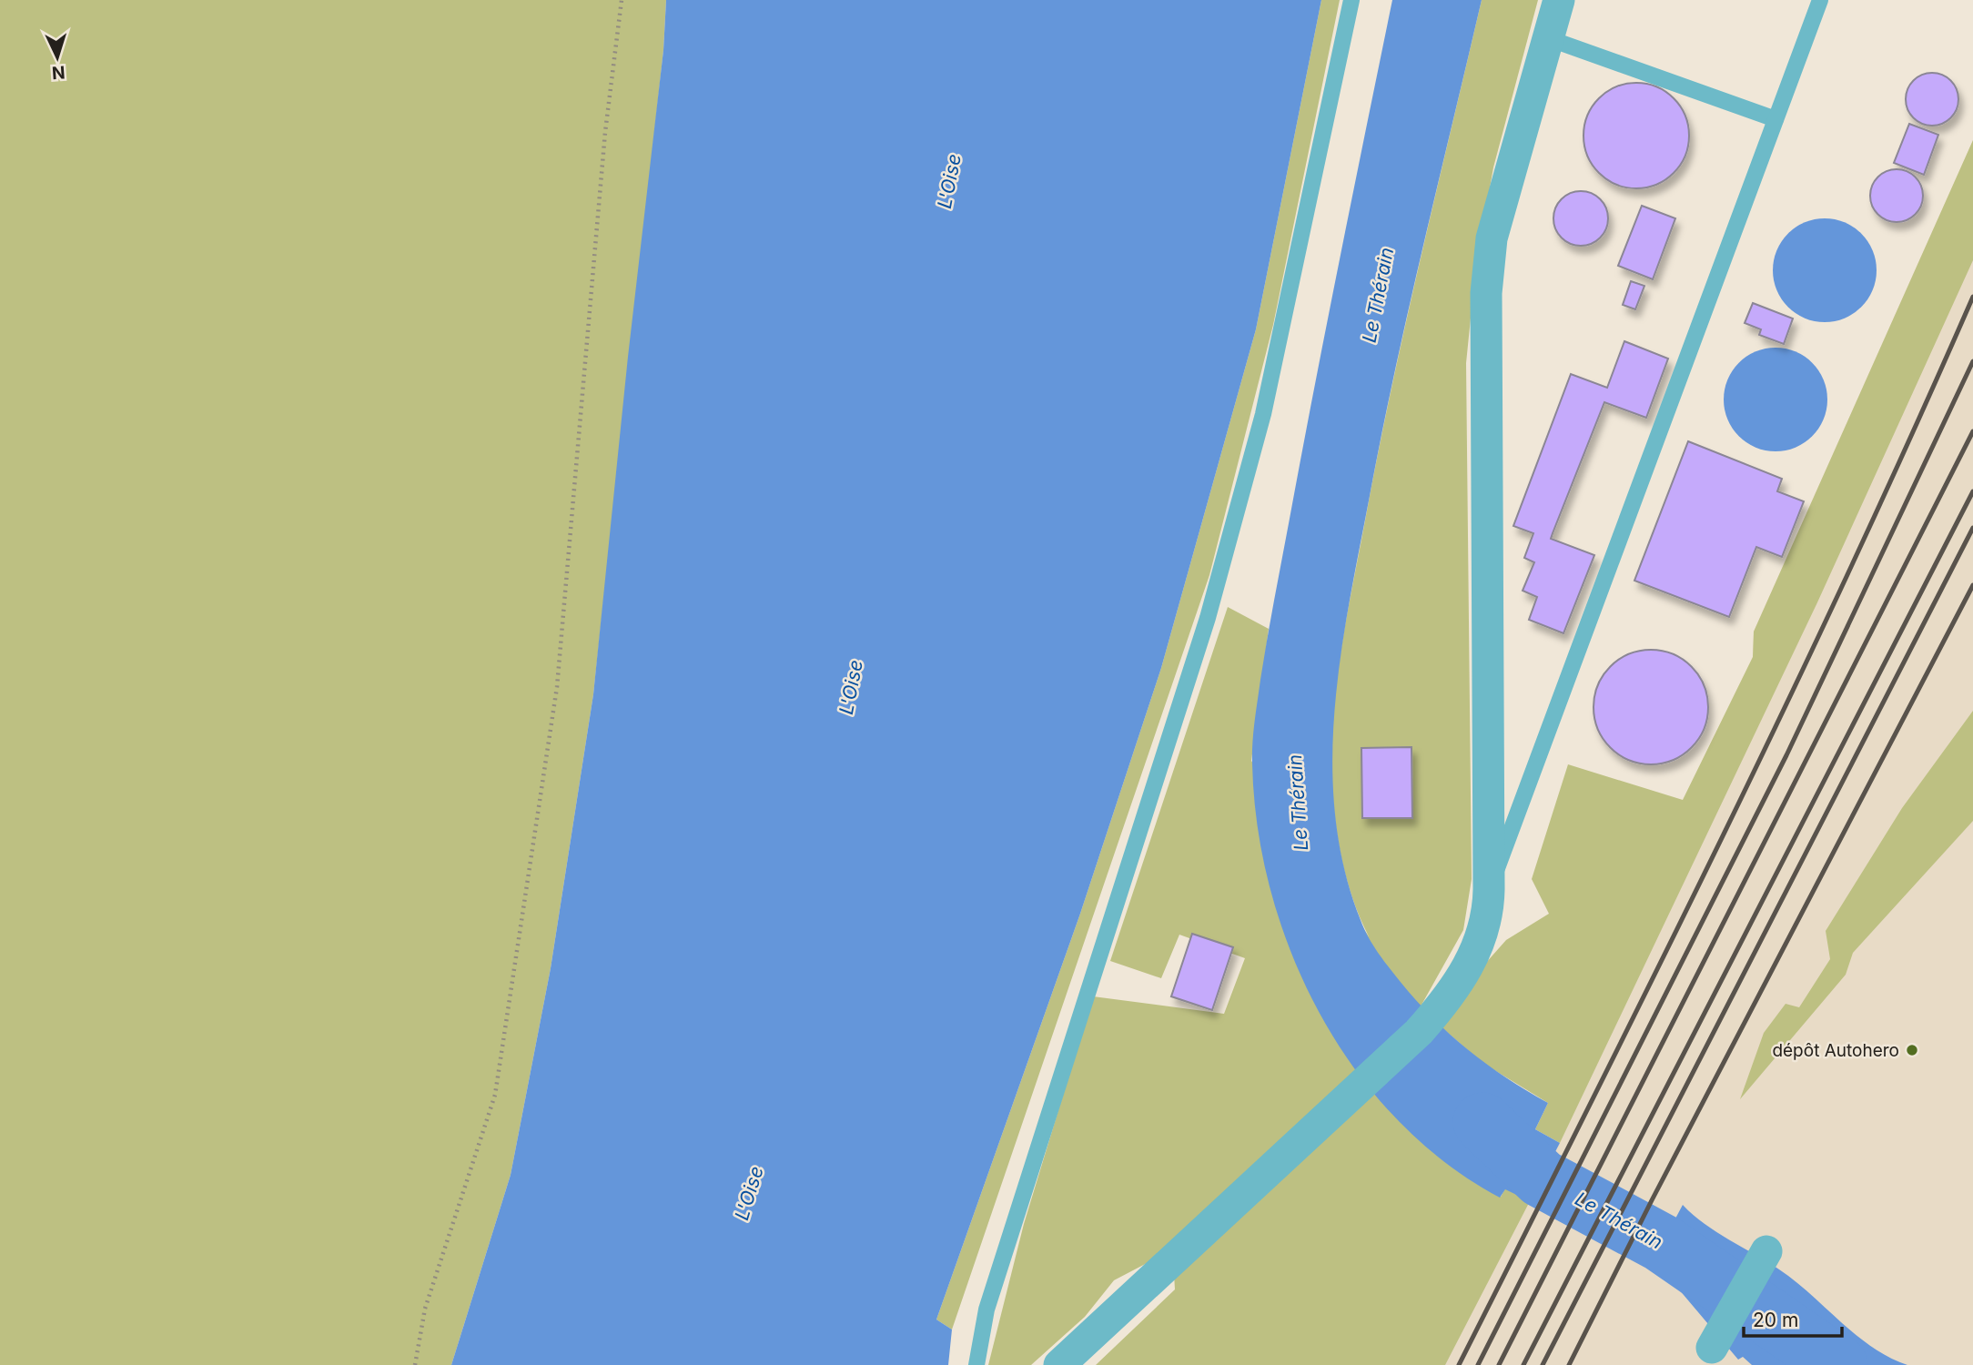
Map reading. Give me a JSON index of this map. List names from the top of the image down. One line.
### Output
{"water":["L'Oise","Le Thérain"],"places":["dépôt Autohero"],"scale_bar":"20 m","north":"bottom"}
